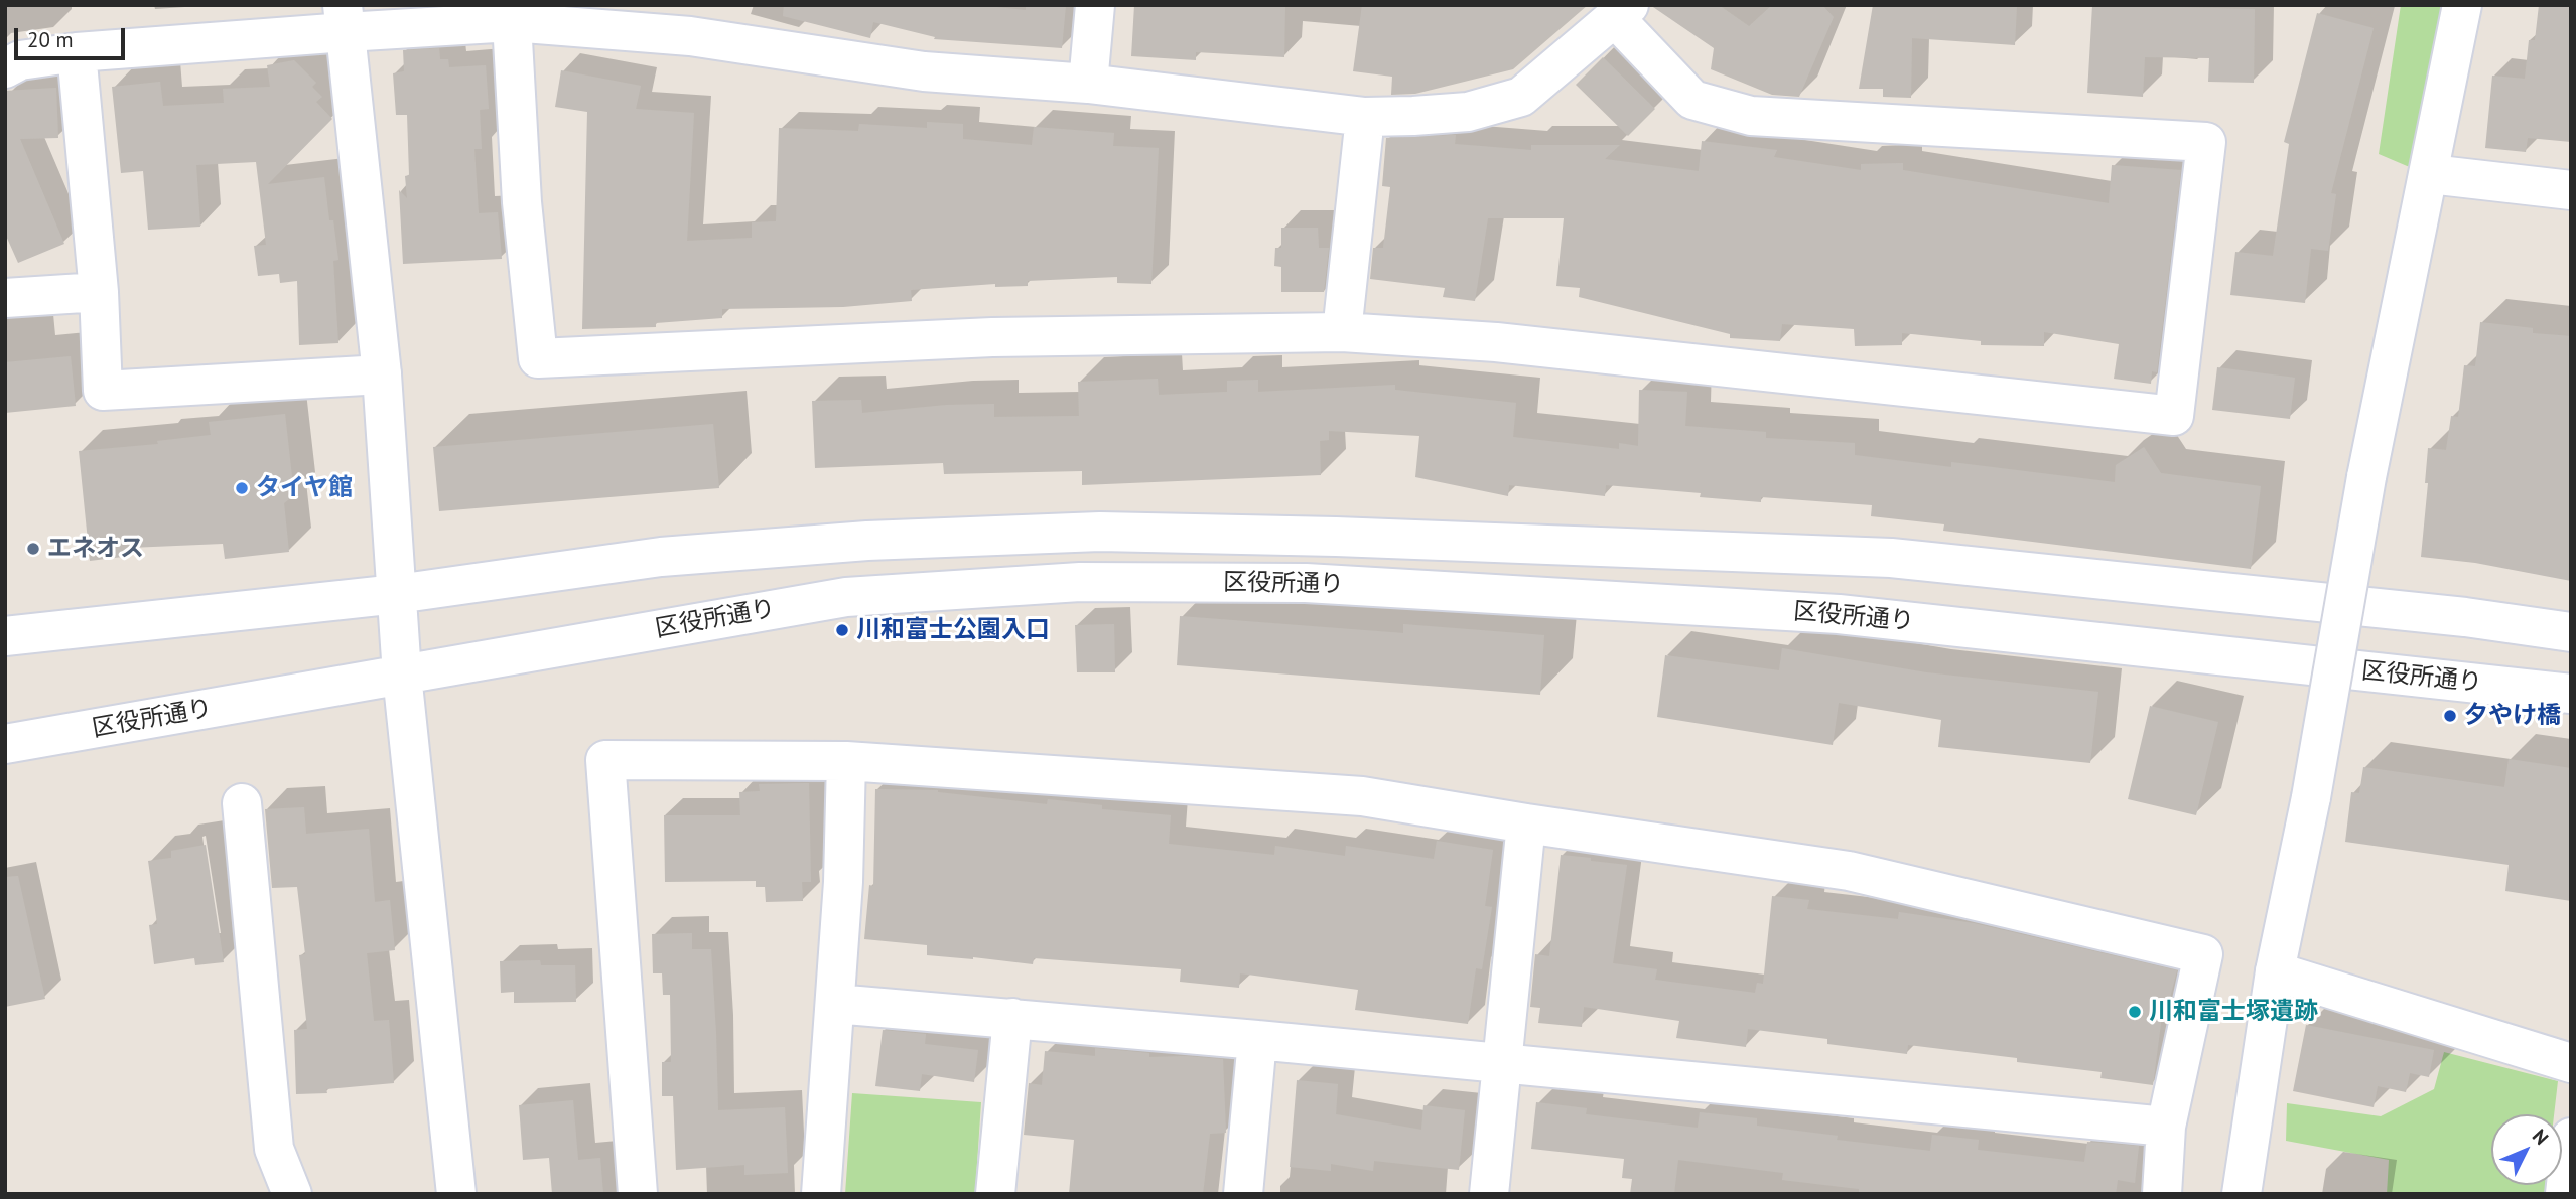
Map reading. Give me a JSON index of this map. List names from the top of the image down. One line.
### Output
{"streets":{"street":["区役所通り"]},"places":["タイヤ館","エネオス","川和富士公園入口","夕やけ橋","川和富士塚遺跡"],"scale_bar":"20 m","north":"top right"}
